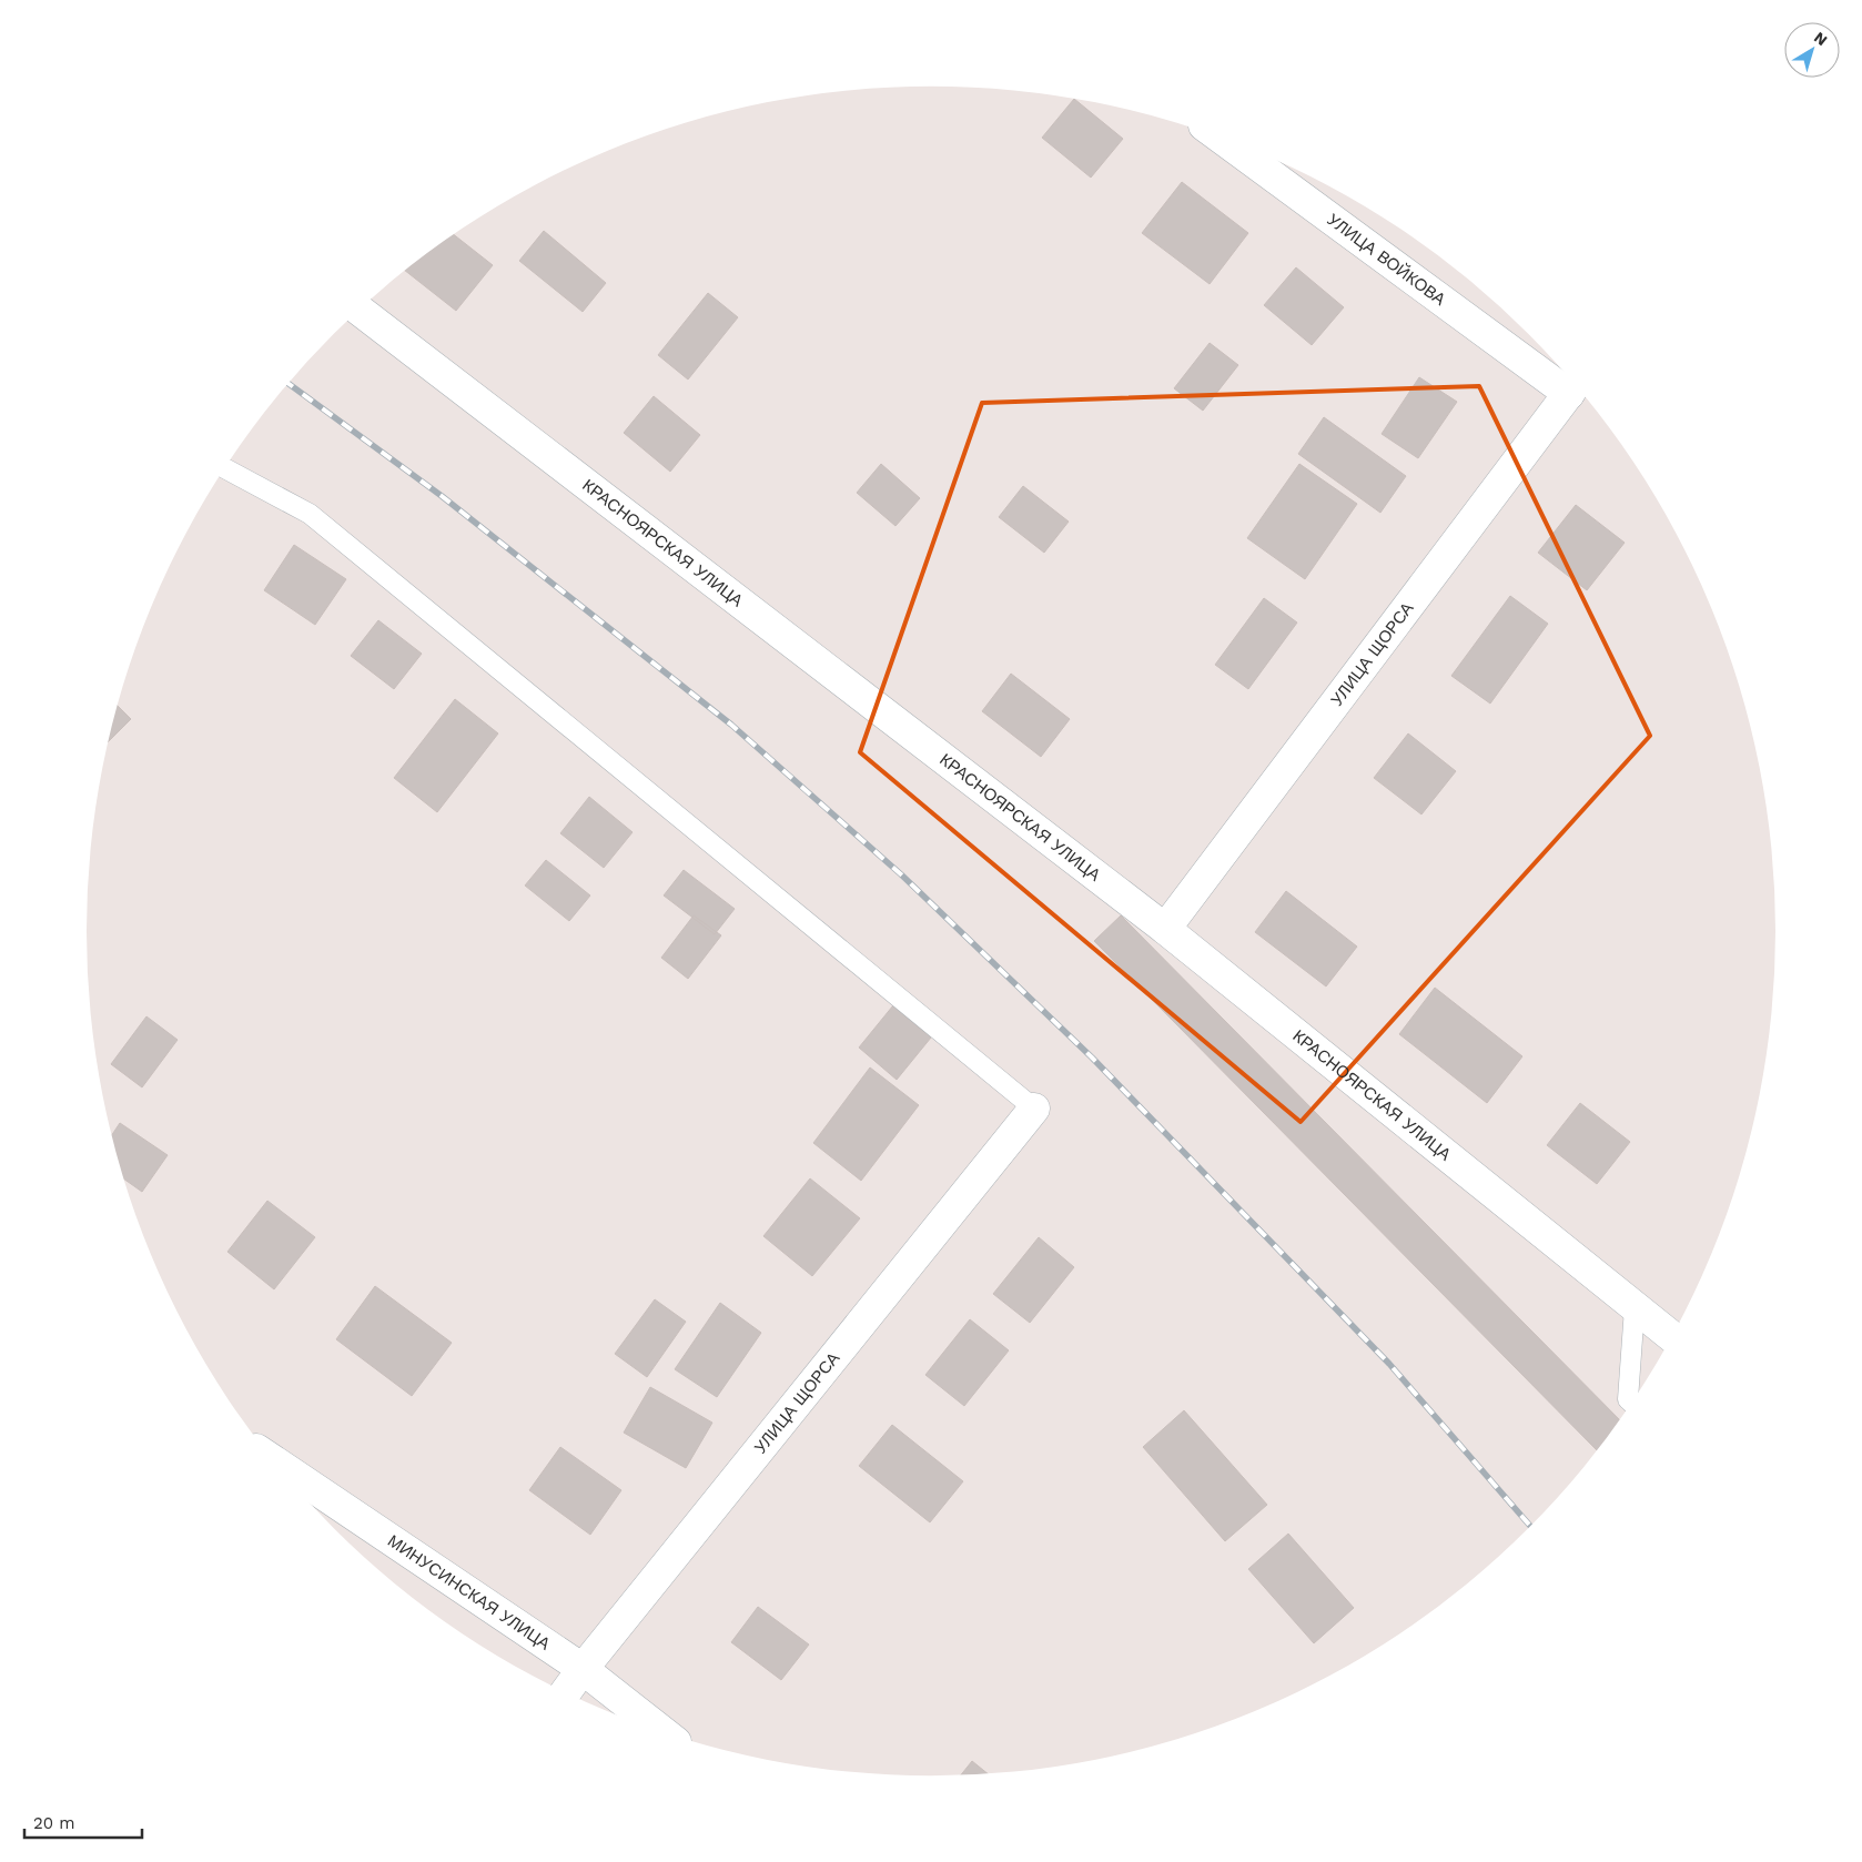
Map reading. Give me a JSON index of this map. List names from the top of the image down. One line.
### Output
{"streets":{"street":["УЛИЦА ВОЙКОВА","КРАСНОЯРСКАЯ УЛИЦА","УЛИЦА ЩОРСА","МИНУСИНСКАЯ УЛИЦА"]},"crossings":[["УЛИЦА ВОЙКОВА","УЛИЦА ЩОРСА"],["КРАСНОЯРСКАЯ УЛИЦА","УЛИЦА ЩОРСА"],["УЛИЦА ЩОРСА","МИНУСИНСКАЯ УЛИЦА"]],"scale_bar":"20 m","north":"top right"}
